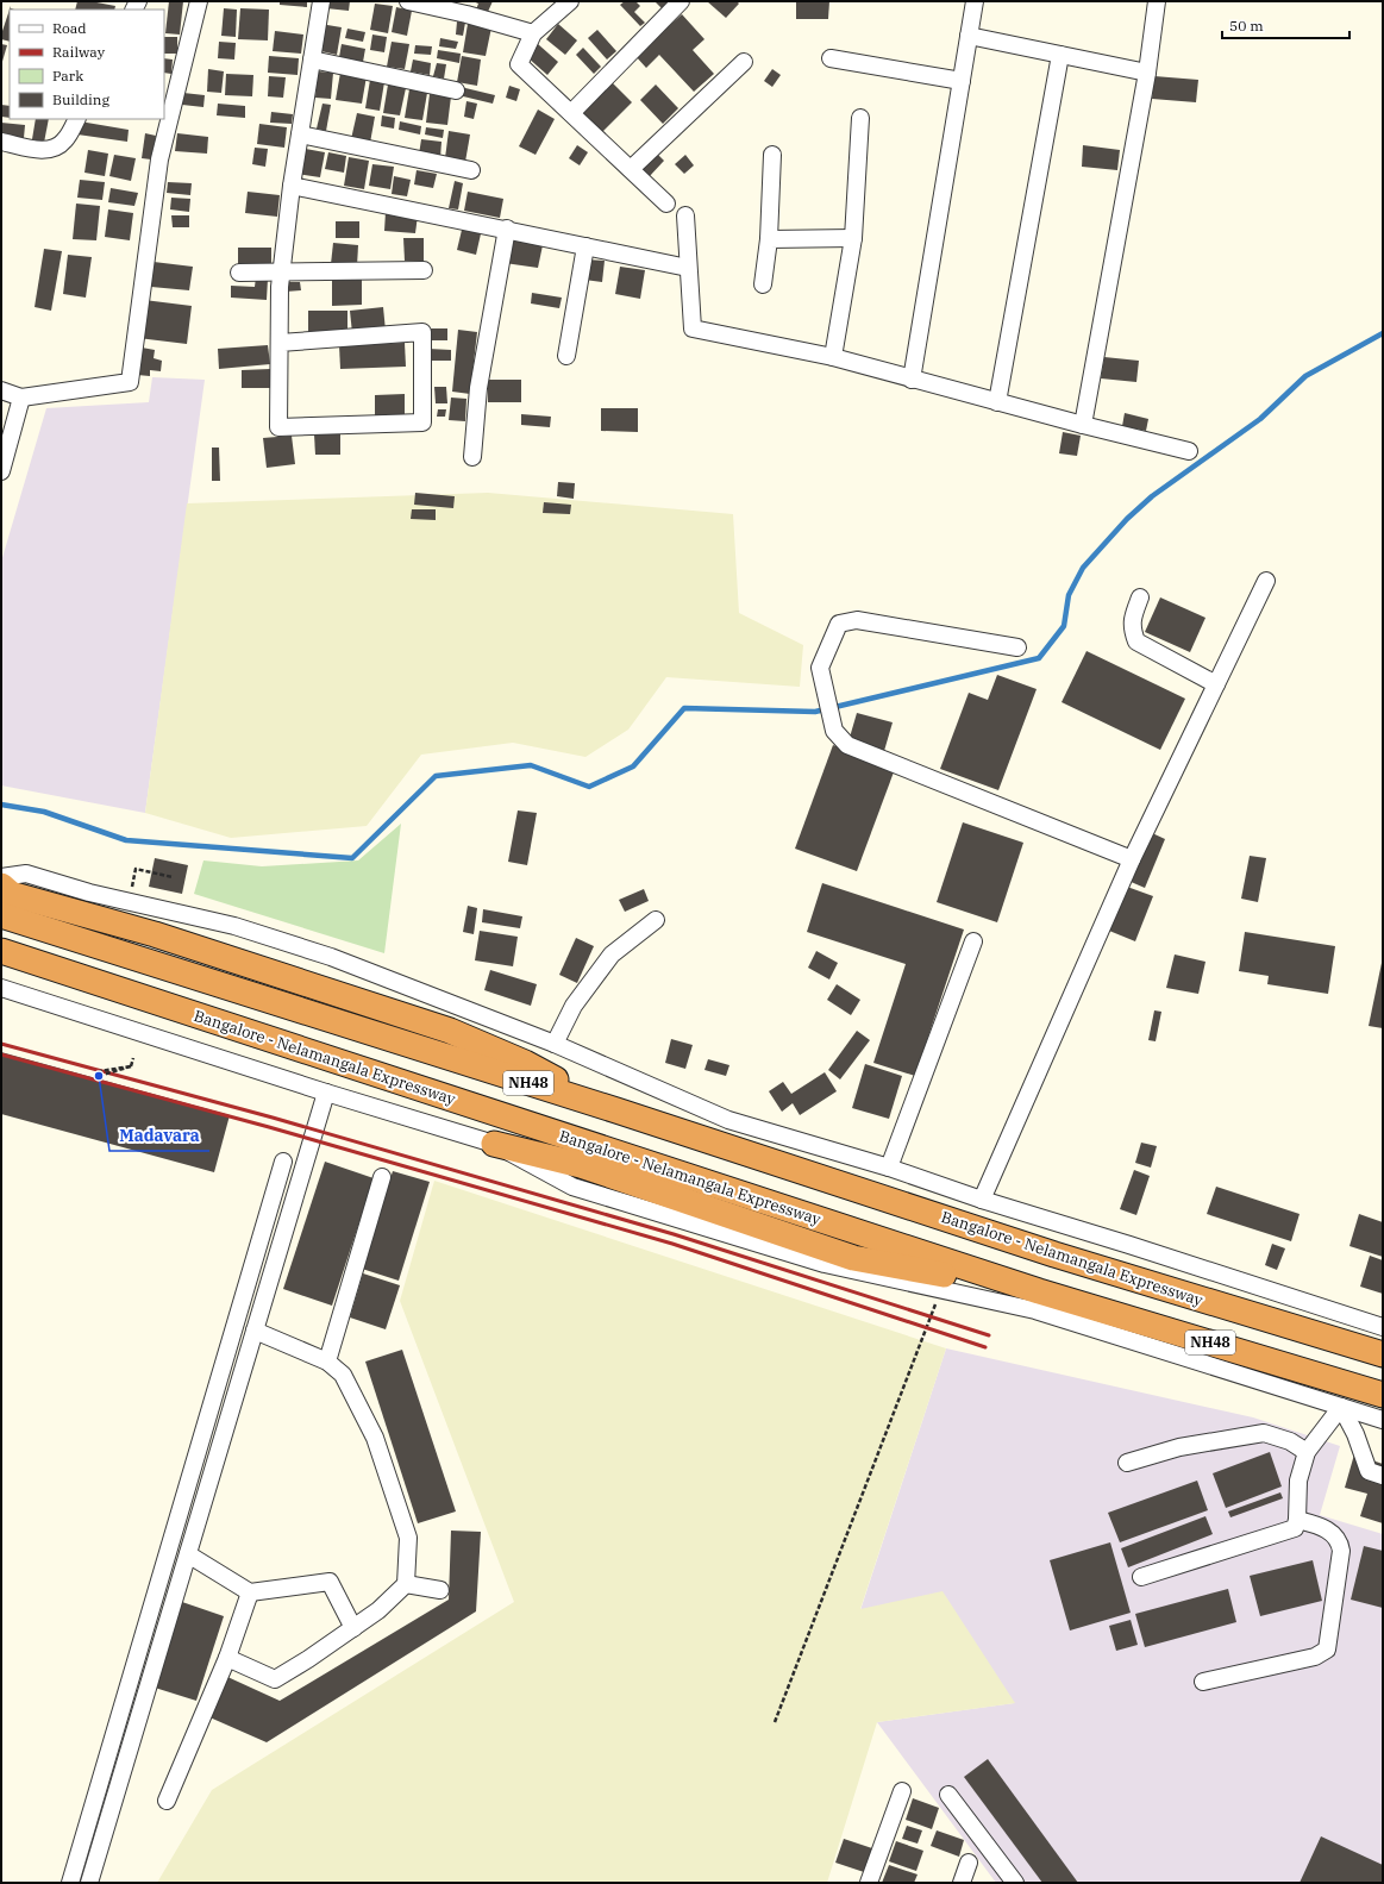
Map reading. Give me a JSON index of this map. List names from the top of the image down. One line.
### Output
{"streets":{"highway":["Bangalore - Nelamangala Expressway","NH48"]},"places":["Madavara"],"legend":["Road","Railway","Park","Building"],"scale_bar":"50 m"}
